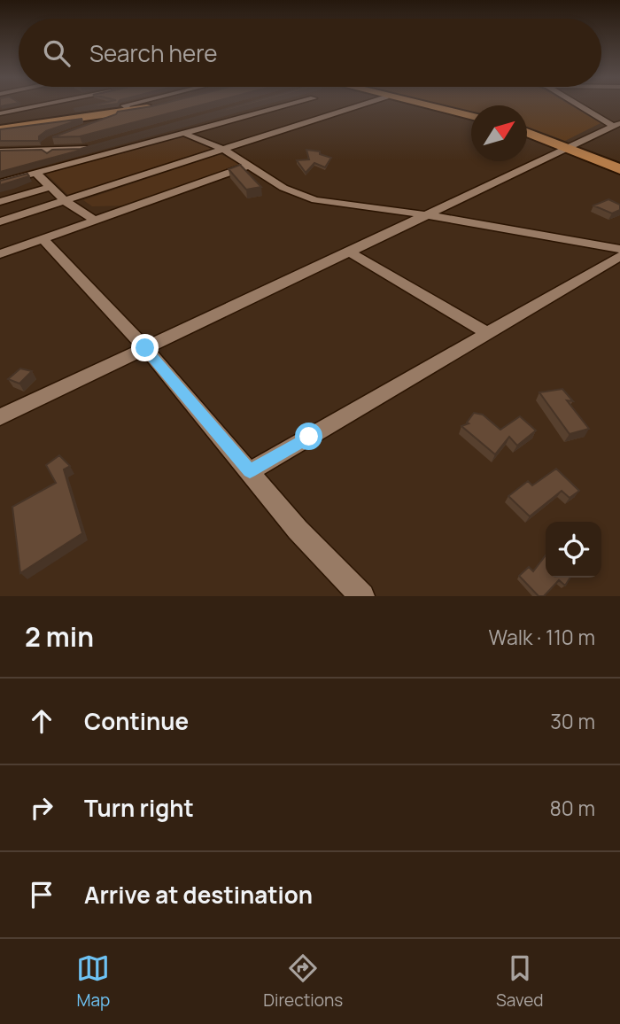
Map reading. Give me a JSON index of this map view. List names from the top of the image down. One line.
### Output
{"north":"top right","page":{"search":"Search here","heading":["2 min","Walk · 110 m"],"list":[["Continue","30 m"],["Turn right","80 m"],"Arrive at destination"],"nav":["Map","Directions","Saved"]}}
